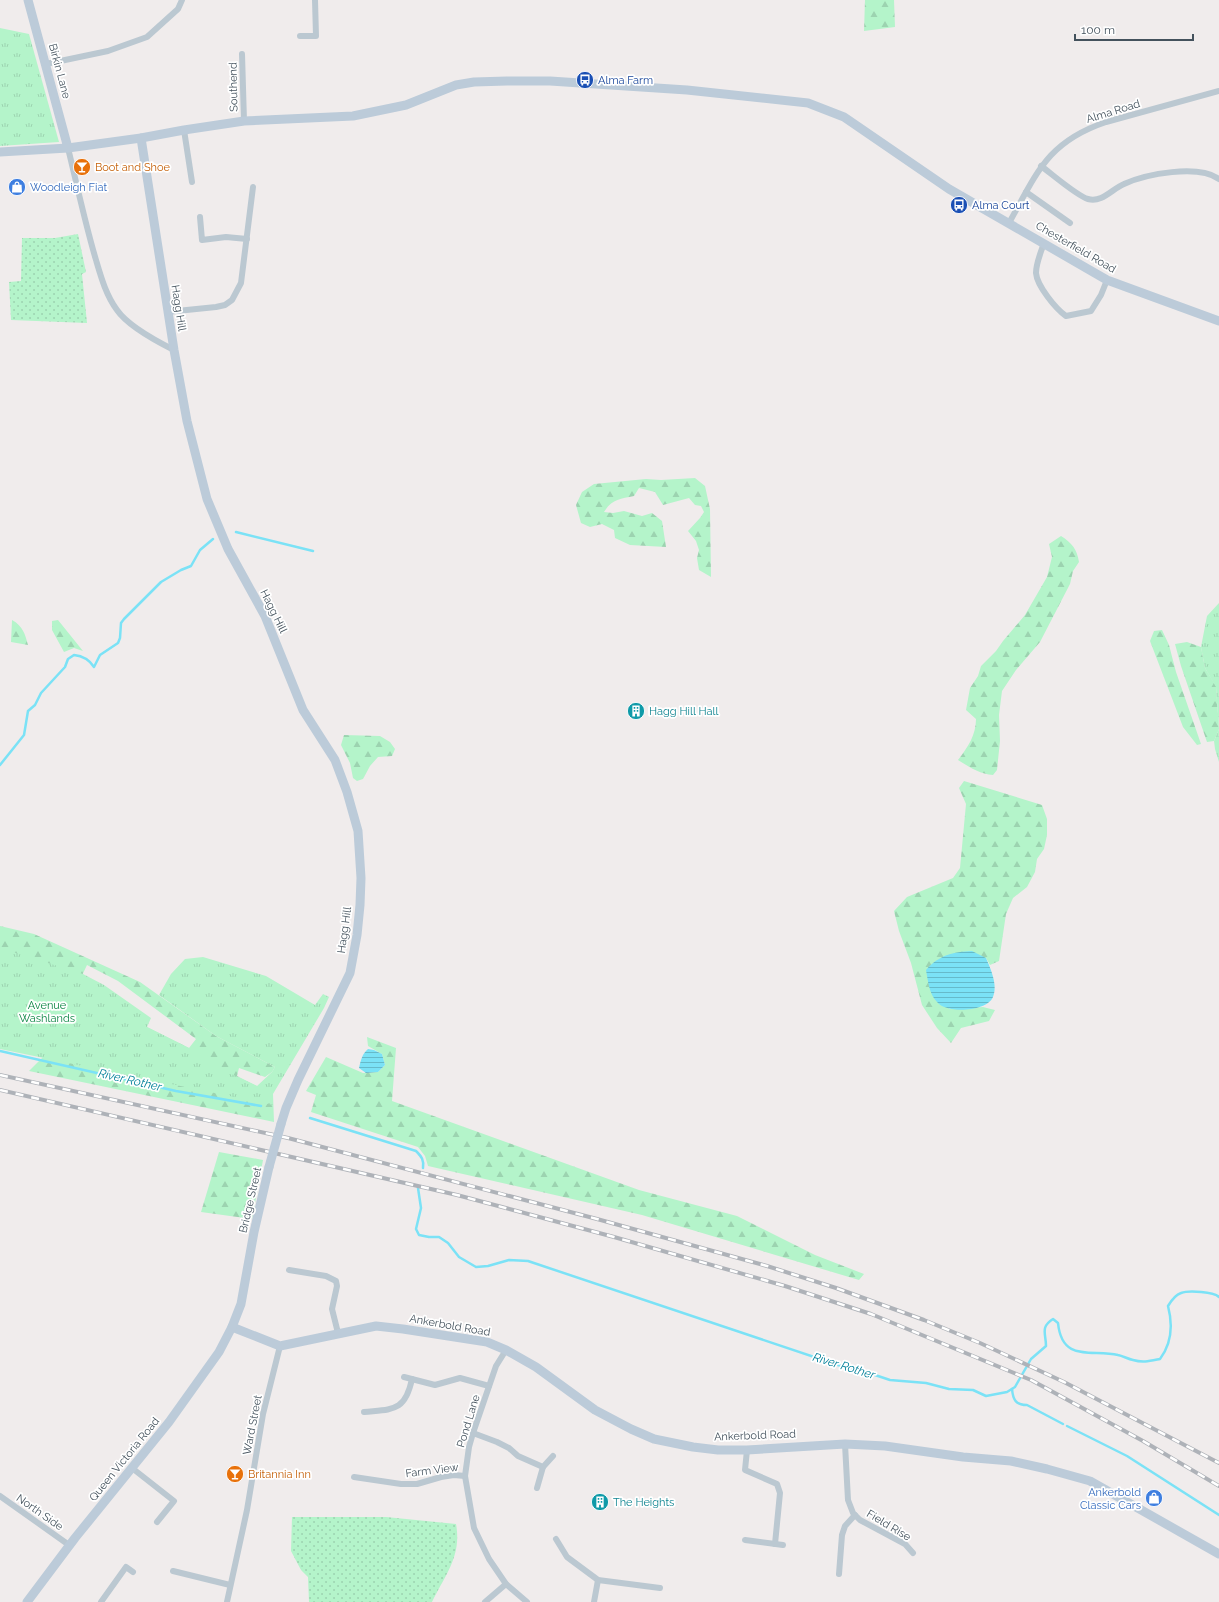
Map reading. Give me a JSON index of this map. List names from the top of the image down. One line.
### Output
{"streets":{"street":["Birkin Lane","Southend","Alma Road","Chesterfield Road","Hagg Hill","Bridge Street","Ankerbold Road","Pond Lane","Ward Street","Queen Victoria Road","Farm View","North Side","Field Rise"]},"crossings":[["Southend","Chesterfield Road"],["Alma Road","Chesterfield Road"],["Hagg Hill","Bridge Street"],["Bridge Street","Queen Victoria Road"],["Ankerbold Road","Pond Lane"],["Ankerbold Road","Ward Street"],["Ankerbold Road","Field Rise"],["Pond Lane","Farm View"],["Queen Victoria Road","North Side"]],"water":["River Rother"],"parks":["Avenue Washlands"],"places":{"bus stop":["Alma Farm","Alma Court"],"bar":["Boot and Shoe","Britannia Inn"],"shop":["Woodleigh Fiat","Ankerbold Classic Cars"],"building":["Hagg Hill Hall","The Heights"]},"scale_bar":"100 m"}
